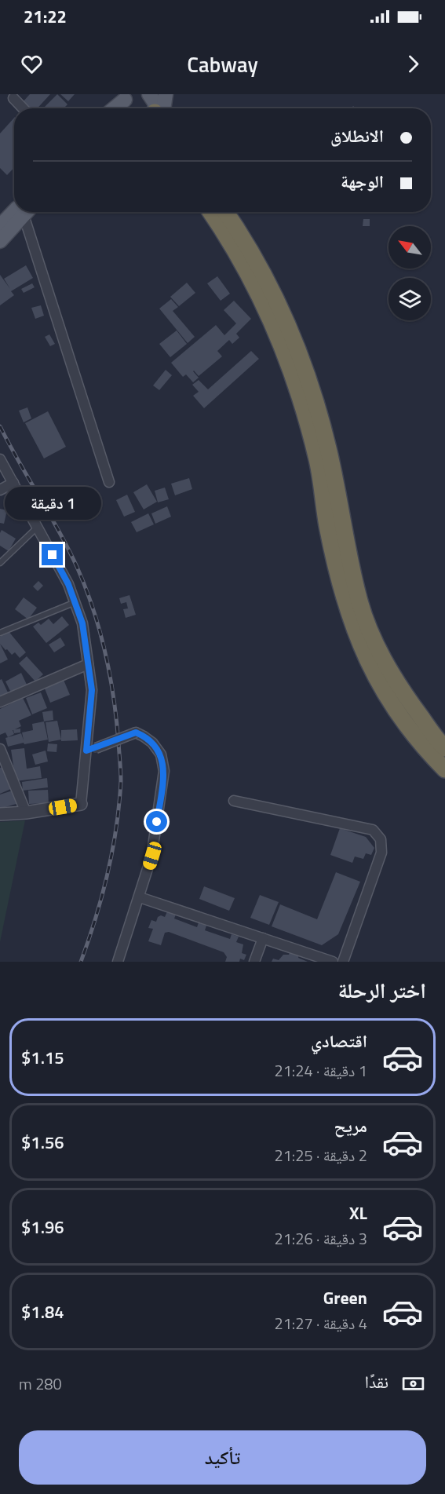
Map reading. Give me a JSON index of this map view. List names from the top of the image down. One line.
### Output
{"north":"top left","page":{"status":"21:22","header":"Cabway","banner":["الانطلاق","الوجهة"],"bubble":"1 دقيقة","heading":"اختر الرحلة","list":[{"name":"اقتصادي","note":"1 دقيقة · 21:24","value":"$1.15"},{"name":"مريح","note":"2 دقيقة · 21:25","value":"$1.56"},{"name":"XL","note":"3 دقيقة · 21:26","value":"$1.96"},{"name":"Green","note":"4 دقيقة · 21:27","value":"$1.84"}],"pay":["نقدًا","280 m"],"buttons":"تأكيد"}}
